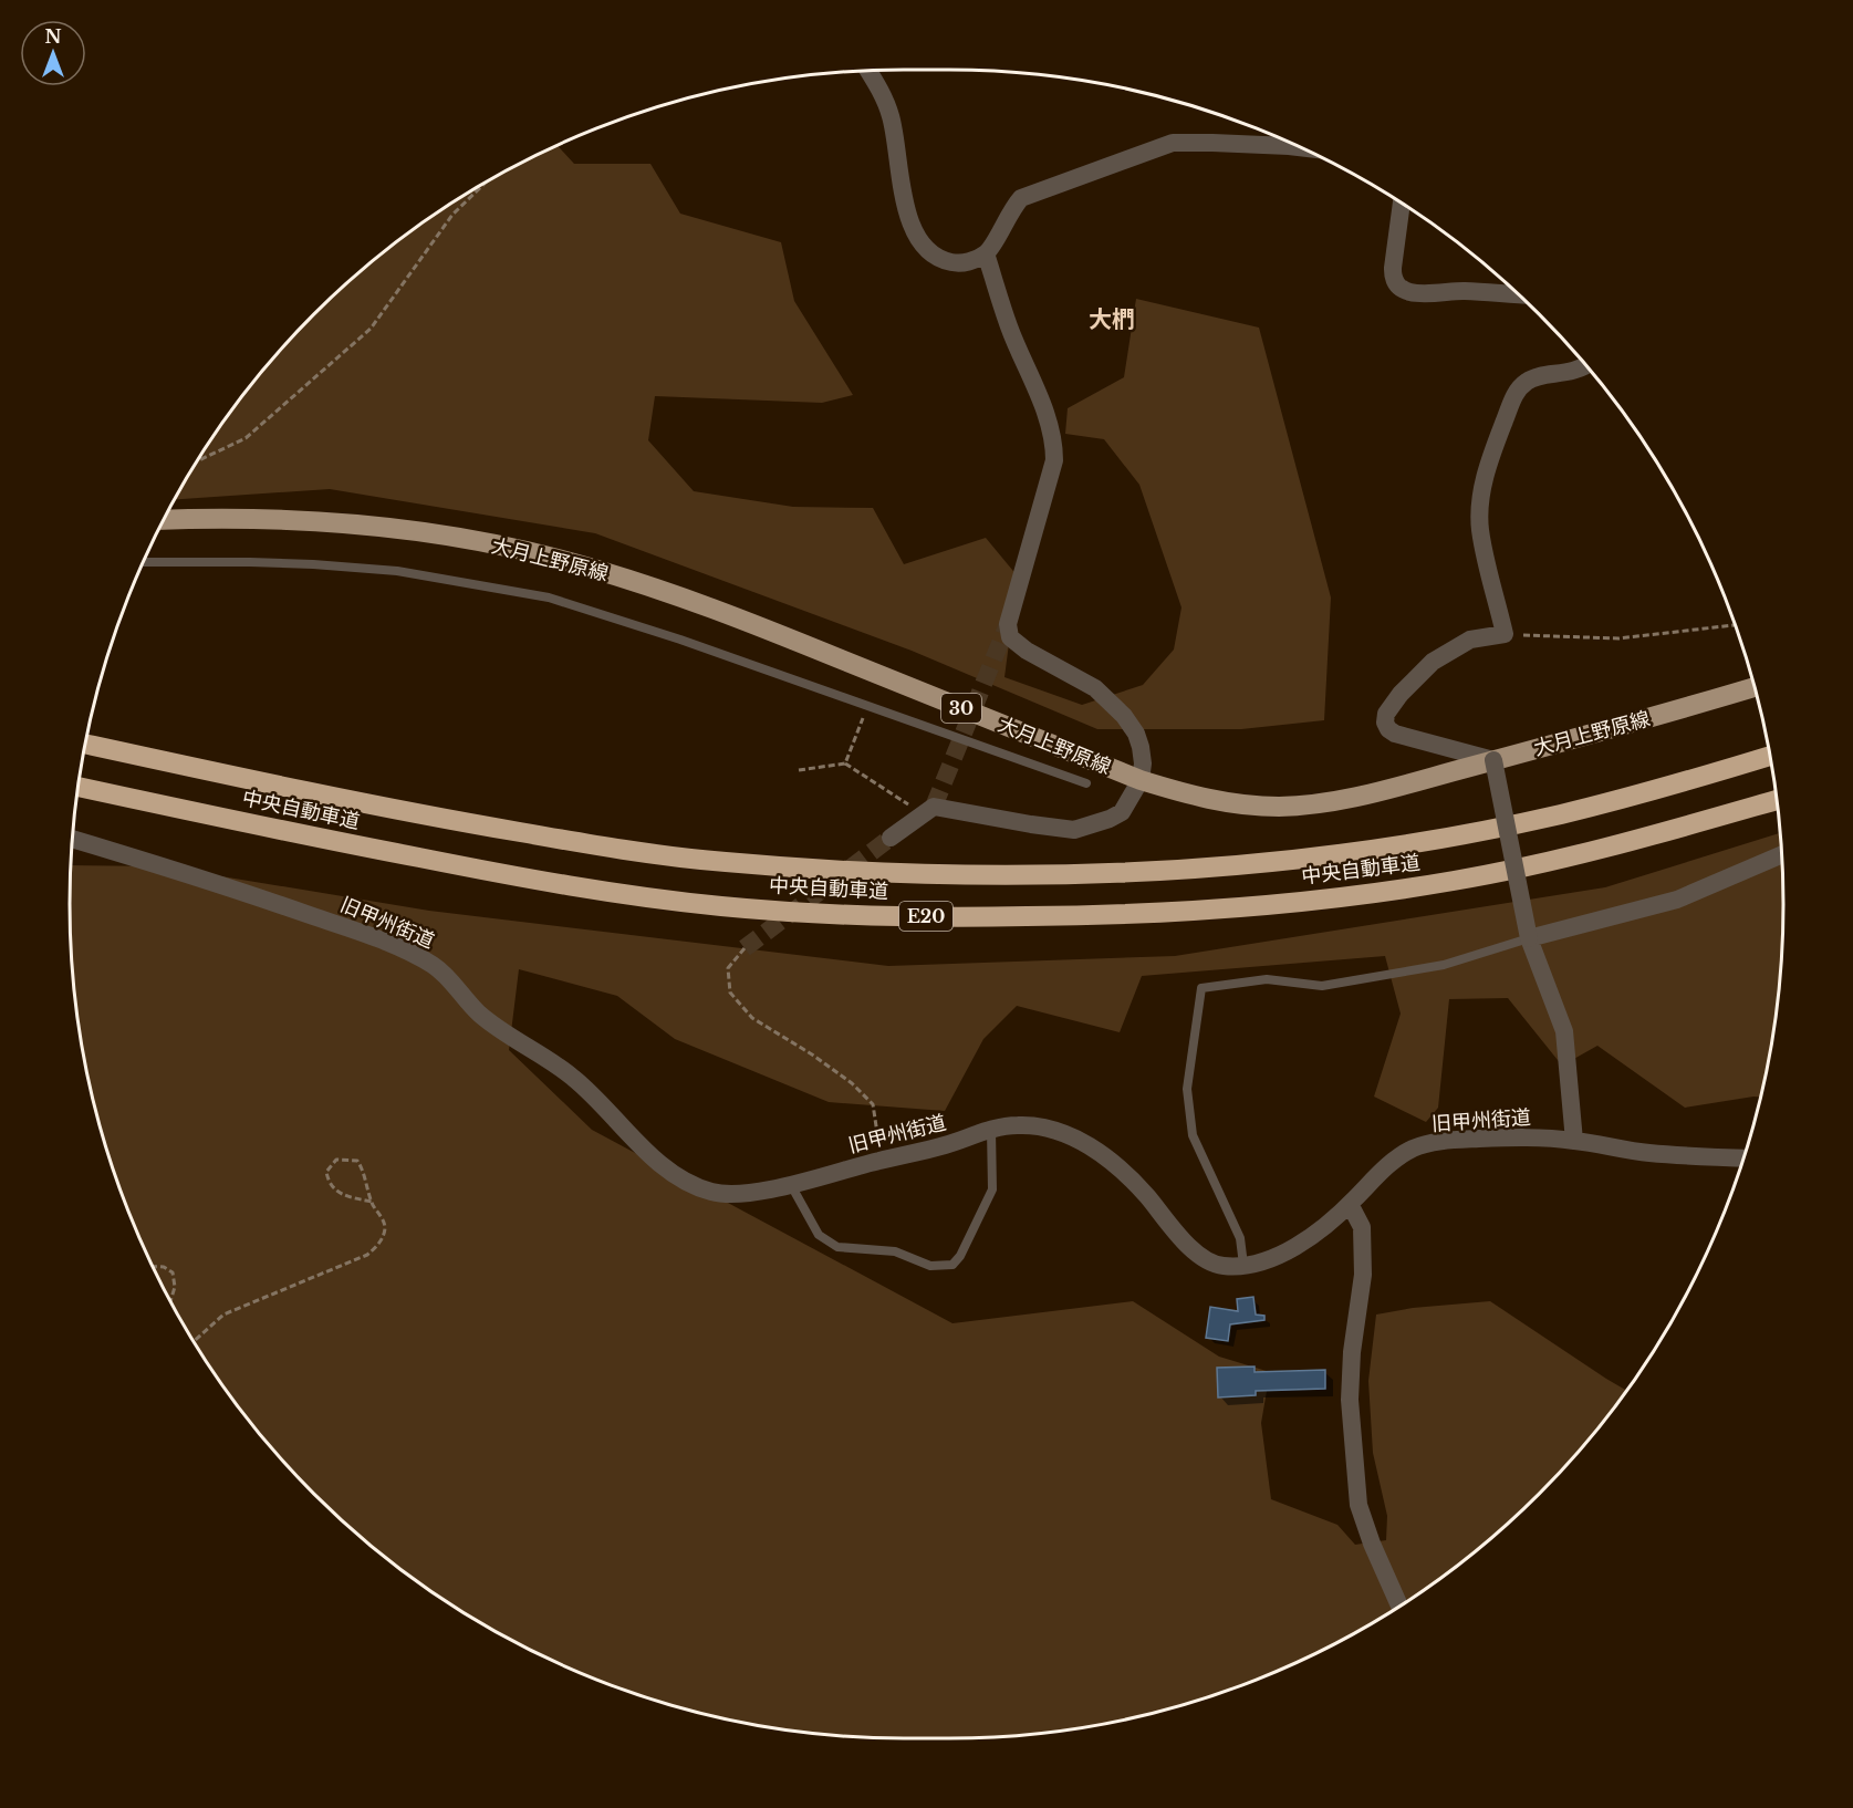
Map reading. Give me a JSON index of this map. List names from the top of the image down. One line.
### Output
{"streets":{"highway":["中央自動車道","E20"],"main road":["大月上野原線","30"],"street":["旧甲州街道"]},"districts":["大椚"],"north":"top"}
